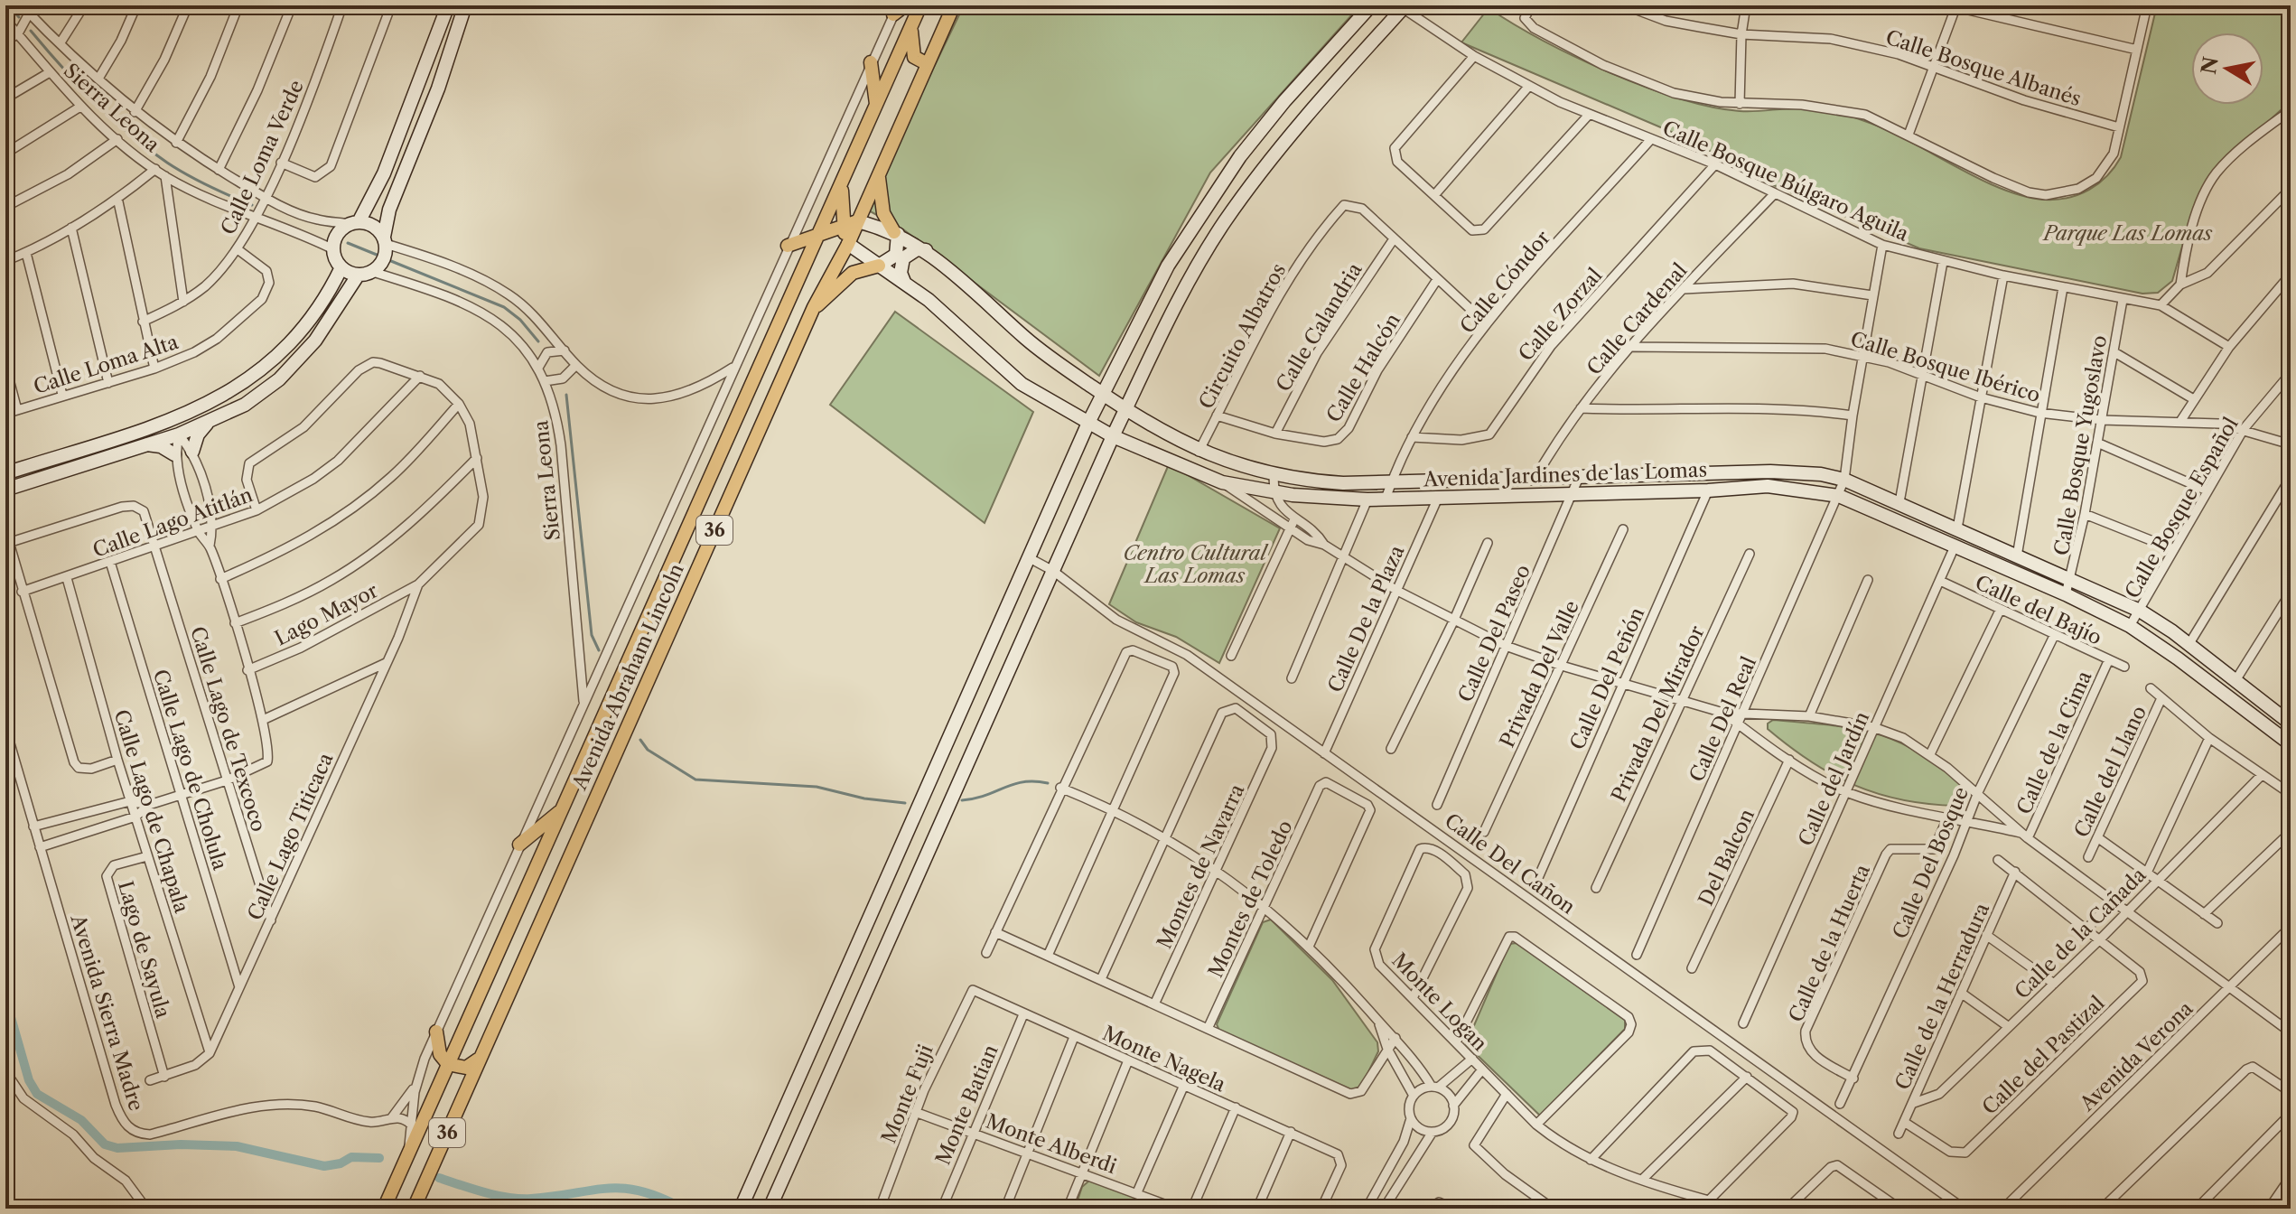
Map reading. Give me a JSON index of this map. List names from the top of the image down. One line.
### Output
{"streets":{"main road":["36","Avenida Abraham Lincoln"],"street":["Calle Bosque Albanés","Sierra Leona","Calle Loma Verde","Calle Bosque Búlgaro Aguila","Calle Cóndor","Calle Zorzal","Calle Cardenal","Calle Calandria","Circuito Albatros","Calle Loma Alta","Calle Bosque Ibérico","Calle Halcón","Calle Bosque Yugoslavo","Avenida Jardines de las Lomas","Calle Bosque Español","Calle Lago Atitlán","Calle del Bajío","Lago Mayor","Calle De la Plaza","Calle Del Paseo","Privada Del Valle","Calle Del Peñón","Privada Del Mirador","Calle Del Real","Calle Lago de Texcoco","Calle de la Cima","Calle Lago de Cholula","Calle del Llano","Calle del Jardín","Calle Lago de Chapala","Calle Lago Titicaca","Del Balcon","Calle Del Bosque","Calle Del Cañon","Montes de Navarra","Montes de Toledo","Calle de la Cañada","Calle de la Huerta","Lago de Sayula","Calle de la Herradura","Monte Logan","Avenida Sierra Madre","Calle del Pastizal","Avenida Verona","Monte Nagela","Monte Fuji","Monte Batian","Monte Alberdi"]},"crossings":[["Sierra Leona","Calle Loma Verde"],["Calle Loma Verde","Calle Loma Alta"],["Calle Bosque Búlgaro Aguila","Calle Cóndor"],["Calle Bosque Búlgaro Aguila","Calle Zorzal"],["Calle Bosque Búlgaro Aguila","Calle Cardenal"],["Calle Bosque Búlgaro Aguila","Calle Bosque Yugoslavo"],["Calle Bosque Búlgaro Aguila","Calle Del Real"],["Calle Cóndor","Calle Zorzal"],["Calle Cóndor","Avenida Jardines de las Lomas"],["Calle Cardenal","Calle Bosque Ibérico"],["Calle Cardenal","Avenida Jardines de las Lomas"],["Calle Calandria","Circuito Albatros"],["Calle Calandria","Calle Halcón"],["Circuito Albatros","Calle Halcón"],["Circuito Albatros","Avenida Jardines de las Lomas"],["Calle Bosque Ibérico","Calle Bosque Yugoslavo"],["Calle Bosque Ibérico","Calle Bosque Español"],["Calle Bosque Ibérico","Calle Del Real"],["Calle Bosque Yugoslavo","Avenida Jardines de las Lomas"],["Avenida Jardines de las Lomas","Calle Bosque Español"],["Avenida Jardines de las Lomas","Calle De la Plaza"],["Avenida Jardines de las Lomas","Calle Del Paseo"],["Avenida Jardines de las Lomas","Avenida Abraham Lincoln"],["Avenida Jardines de las Lomas","Calle Del Peñón"],["Avenida Jardines de las Lomas","Calle Del Real"],["Avenida Jardines de las Lomas","Calle del Jardín"],["Calle Lago Atitlán","Calle Lago de Texcoco"],["Calle Lago Atitlán","Calle Lago de Cholula"],["Calle Lago Atitlán","Calle Lago de Chapala"],["Calle del Bajío","Calle de la Cima"],["Calle del Bajío","Calle del Jardín"],["Calle del Bajío","Calle Del Bosque"],["Lago Mayor","Calle Lago Titicaca"],["Calle De la Plaza","Calle Del Cañon"],["Calle Lago de Texcoco","Calle Lago Titicaca"],["Calle Lago de Cholula","Calle Lago Titicaca"],["Calle Lago de Chapala","Calle Lago Titicaca"],["Calle Lago de Chapala","Lago de Sayula"],["Calle Del Bosque","Calle de la Huerta"],["Calle de la Cañada","Calle de la Herradura"],["Calle de la Cañada","Calle del Pastizal"],["Calle de la Herradura","Calle del Pastizal"],["Monte Nagela","Monte Fuji"],["Monte Nagela","Monte Batian"],["Monte Fuji","Monte Alberdi"],["Monte Batian","Monte Alberdi"]],"parks":["Parque Las Lomas","Centro Cultural Las Lomas"],"north":"left"}
